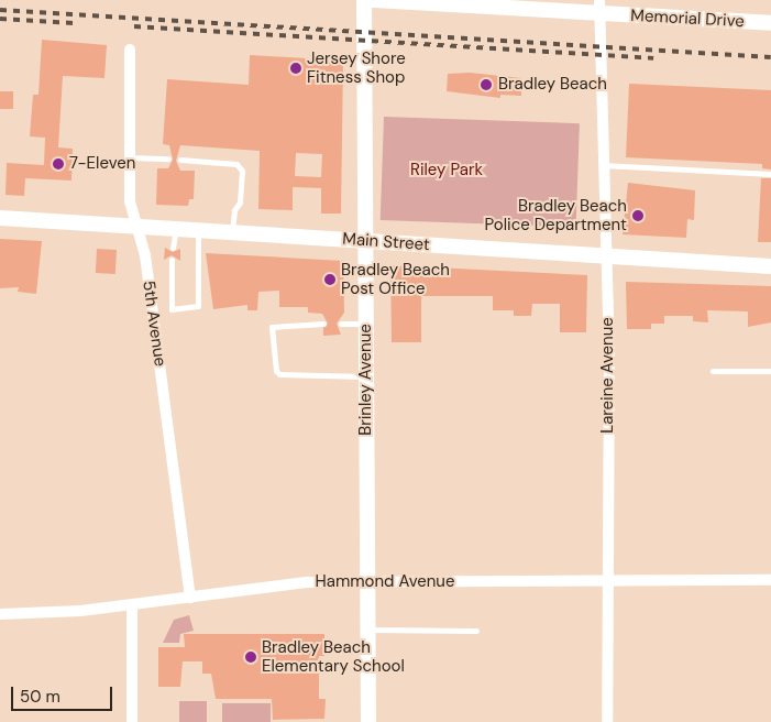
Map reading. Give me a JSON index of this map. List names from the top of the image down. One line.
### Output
{"streets":{"street":["Memorial Drive","Main Street","5th Avenue","Lareine Avenue","Brinley Avenue","Hammond Avenue"]},"crossings":[["Memorial Drive","Lareine Avenue"],["Main Street","5th Avenue"],["Main Street","Lareine Avenue"],["Main Street","Brinley Avenue"],["5th Avenue","Hammond Avenue"],["Lareine Avenue","Hammond Avenue"],["Brinley Avenue","Hammond Avenue"]],"parks":["Riley Park"],"places":["Jersey Shore Fitness Shop","Bradley Beach","7-Eleven","Bradley Beach Police Department","Bradley Beach Post Office","Bradley Beach Elementary School"],"scale_bar":"50 m"}
